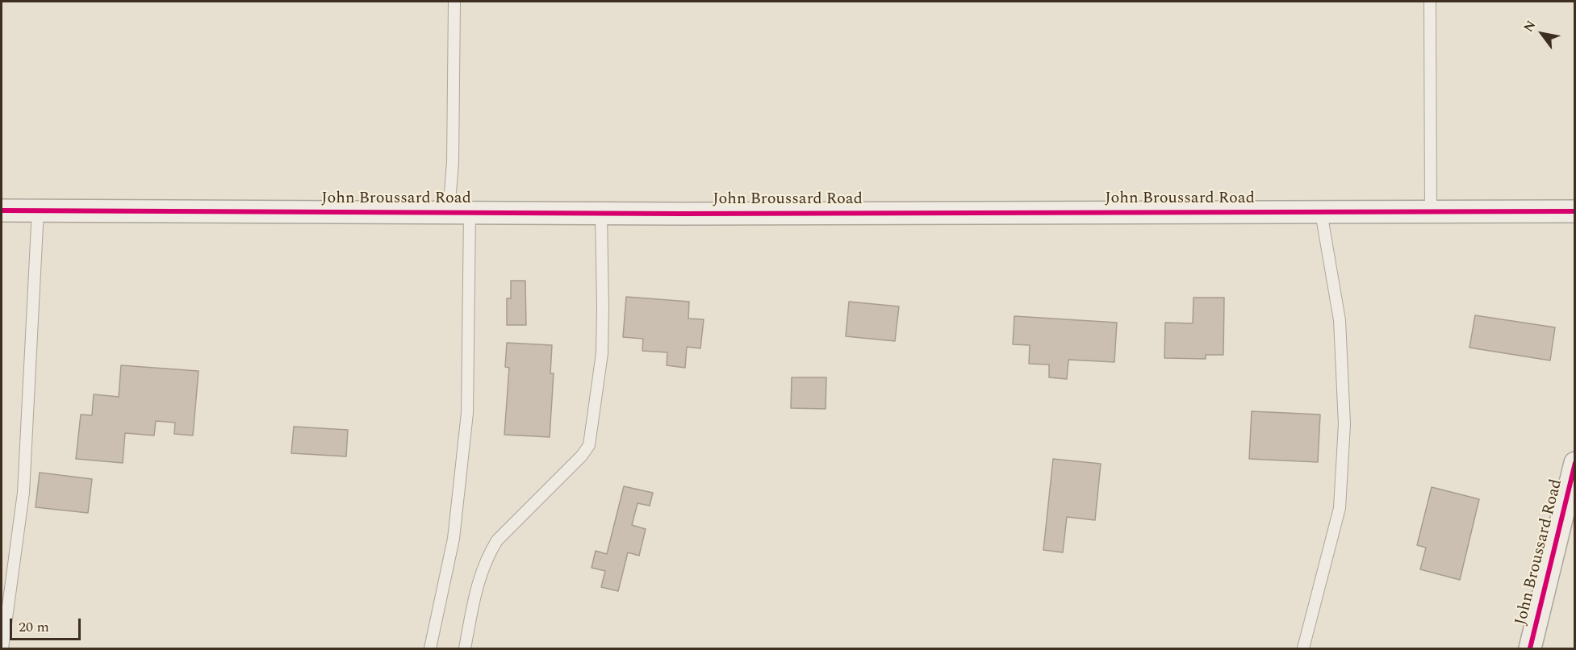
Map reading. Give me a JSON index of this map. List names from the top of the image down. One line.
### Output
{"streets":{"street":["John Broussard Road"]},"scale_bar":"20 m","north":"top left"}
